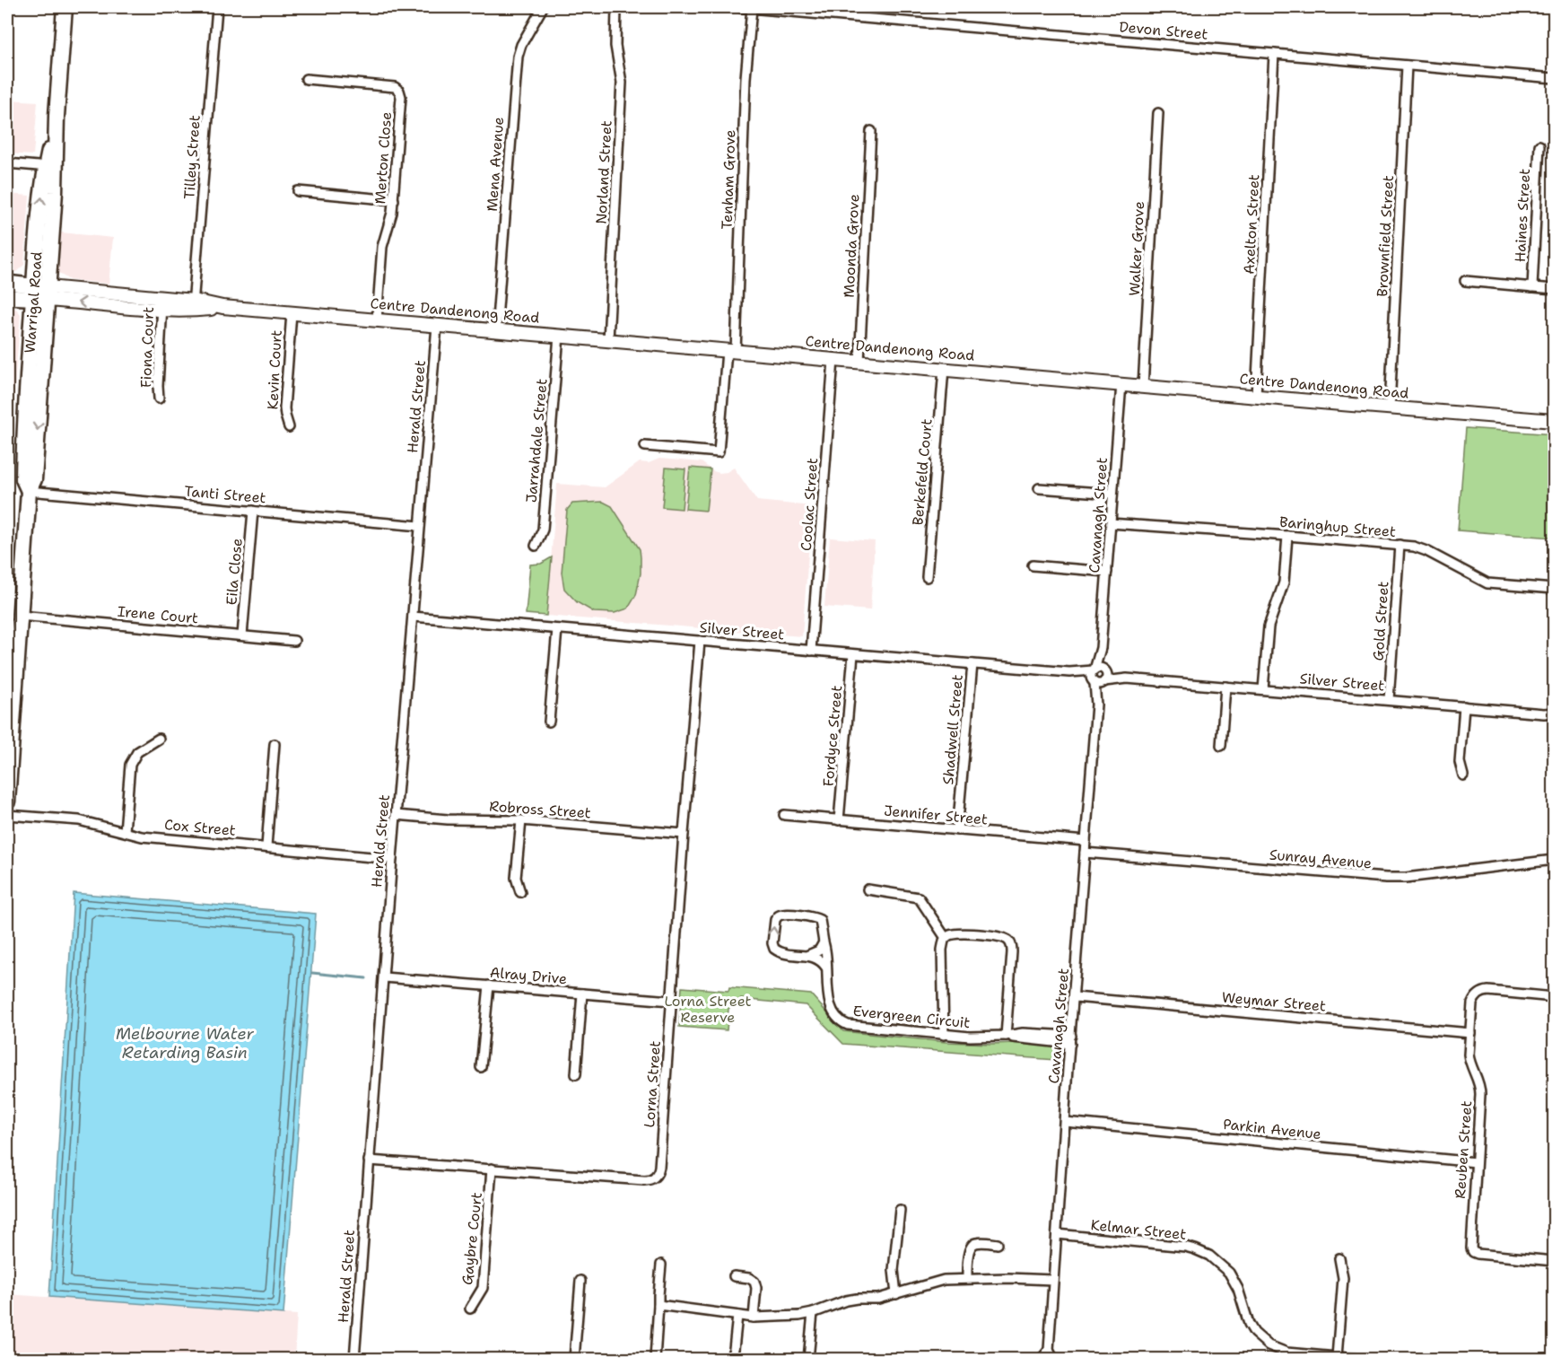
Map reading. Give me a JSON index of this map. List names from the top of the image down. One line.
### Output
{"streets":{"highway":["Warrigal Road"],"main road":["Centre Dandenong Road"],"street":["Devon Street","Tilley Street","Merton Close","Mena Avenue","Norland Street","Tenham Grove","Haines Street","Axelton Street","Brownfield Street","Moonda Grove","Walker Grove","Fiona Court","Kevin Court","Herald Street","Jarrahdale Street","Berkefeld Court","Tanti Street","Coolac Street","Cavanagh Street","Baringhup Street","Eila Close","Irene Court","Gold Street","Silver Street","Shadwell Street","Fordyce Street","Robross Street","Jennifer Street","Cox Street","Sunray Avenue","Alray Drive","Weymar Street","Evergreen Circuit","Lorna Street","Parkin Avenue","Reuben Street","Kelmar Street","Gaybre Court"]},"crossings":[["Devon Street","Tenham Grove"],["Devon Street","Axelton Street"],["Devon Street","Brownfield Street"],["Tilley Street","Centre Dandenong Road"],["Merton Close","Centre Dandenong Road"],["Mena Avenue","Centre Dandenong Road"],["Norland Street","Centre Dandenong Road"],["Tenham Grove","Centre Dandenong Road"],["Axelton Street","Centre Dandenong Road"],["Brownfield Street","Centre Dandenong Road"],["Moonda Grove","Centre Dandenong Road"],["Walker Grove","Centre Dandenong Road"],["Warrigal Road","Centre Dandenong Road"],["Warrigal Road","Tanti Street"],["Warrigal Road","Irene Court"],["Centre Dandenong Road","Fiona Court"],["Centre Dandenong Road","Kevin Court"],["Centre Dandenong Road","Herald Street"],["Centre Dandenong Road","Jarrahdale Street"],["Centre Dandenong Road","Berkefeld Court"],["Centre Dandenong Road","Coolac Street"],["Centre Dandenong Road","Cavanagh Street"],["Herald Street","Tanti Street"],["Herald Street","Silver Street"],["Herald Street","Robross Street"],["Herald Street","Cox Street"],["Herald Street","Alray Drive"],["Herald Street","Lorna Street"],["Tanti Street","Eila Close"],["Coolac Street","Silver Street"],["Cavanagh Street","Baringhup Street"],["Cavanagh Street","Silver Street"],["Cavanagh Street","Jennifer Street"],["Cavanagh Street","Sunray Avenue"],["Cavanagh Street","Weymar Street"],["Cavanagh Street","Evergreen Circuit"],["Cavanagh Street","Parkin Avenue"],["Cavanagh Street","Kelmar Street"],["Baringhup Street","Gold Street"],["Eila Close","Irene Court"],["Gold Street","Silver Street"],["Silver Street","Shadwell Street"],["Silver Street","Fordyce Street"],["Silver Street","Lorna Street"],["Shadwell Street","Jennifer Street"],["Fordyce Street","Jennifer Street"],["Robross Street","Lorna Street"],["Alray Drive","Lorna Street"],["Weymar Street","Reuben Street"],["Lorna Street","Gaybre Court"],["Parkin Avenue","Reuben Street"]],"water":["Melbourne Water Retarding Basin"],"parks":["Lorna Street Reserve"]}
